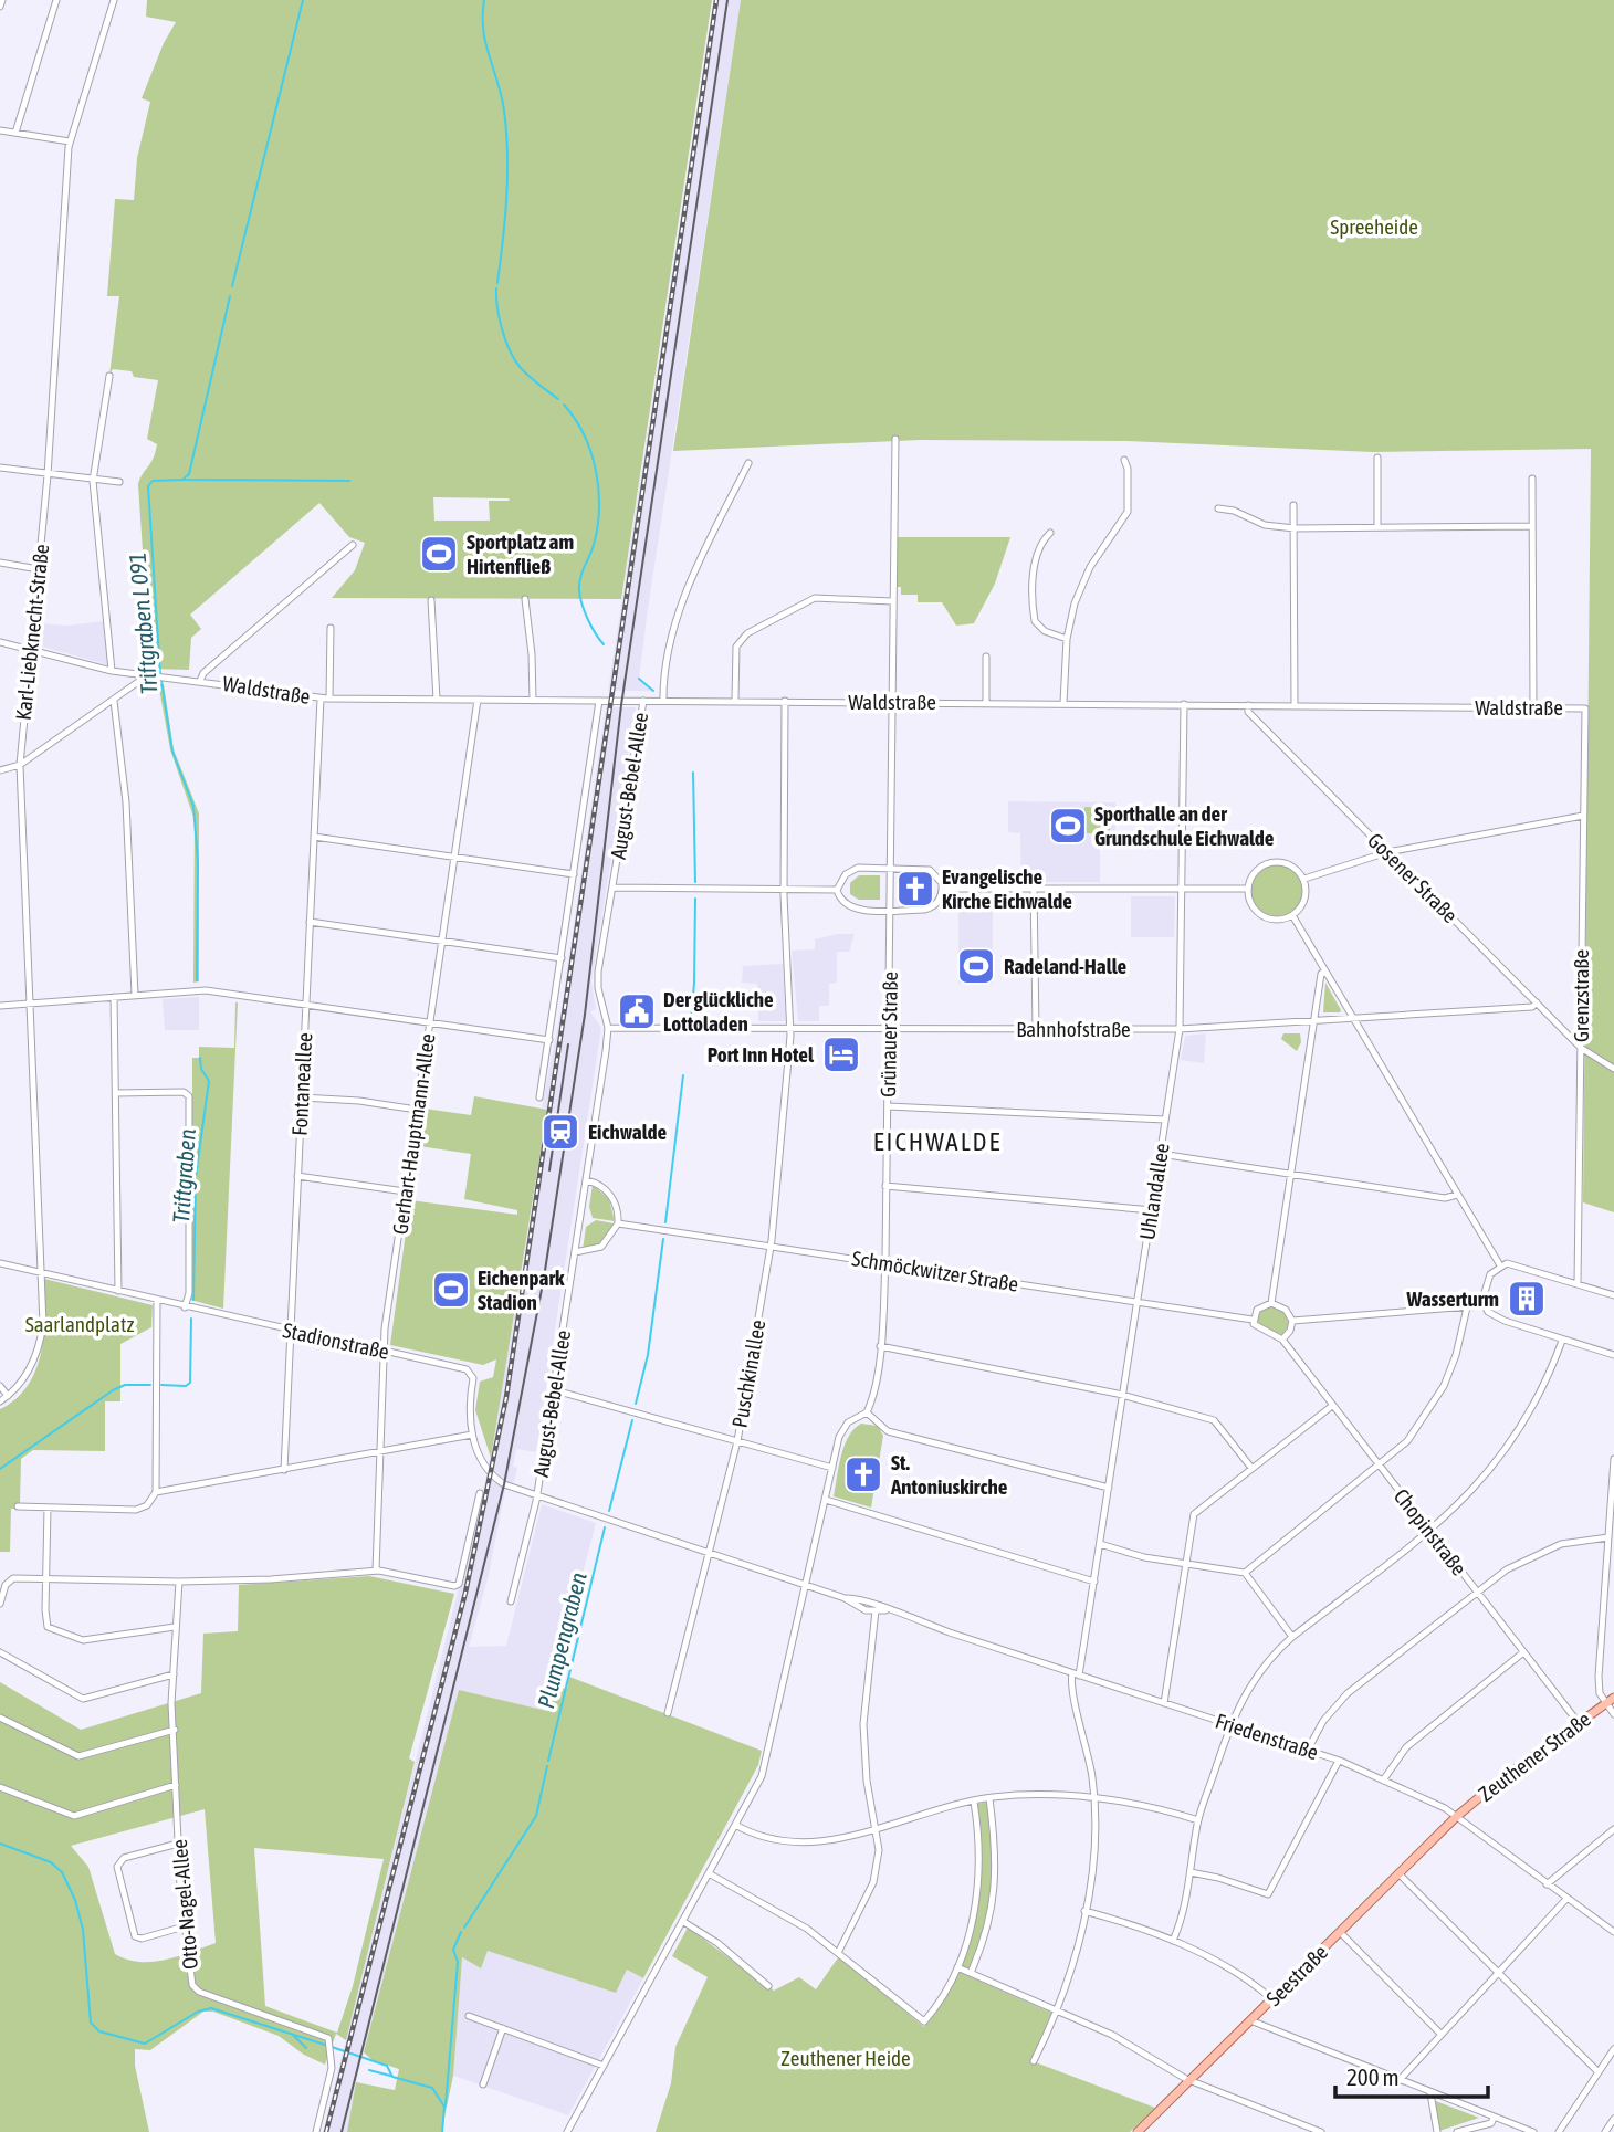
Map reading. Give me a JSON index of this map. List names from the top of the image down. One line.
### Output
{"streets":{"main road":["Zeuthener Straße","Seestraße"],"street":["Karl-Liebknecht-Straße","Waldstraße","August-Bebel-Allee","Gosener Straße","Grenzstraße","Bahnhofstraße","Grünauer Straße","Fontaneallee","Gerhart-Hauptmann-Allee","Uhlandallee","Schmöckwitzer Straße","Stadionstraße","Puschkinallee","Chopinstraße","Friedenstraße","Otto-Nagel-Allee"]},"crossings":[["Karl-Liebknecht-Straße","Waldstraße"],["Karl-Liebknecht-Straße","Stadionstraße"],["Waldstraße","August-Bebel-Allee"],["Waldstraße","Gosener Straße"],["Waldstraße","Grenzstraße"],["Waldstraße","Grünauer Straße"],["Waldstraße","Fontaneallee"],["Waldstraße","Gerhart-Hauptmann-Allee"],["Waldstraße","Uhlandallee"],["Waldstraße","Puschkinallee"],["August-Bebel-Allee","Bahnhofstraße"],["August-Bebel-Allee","Friedenstraße"],["Gosener Straße","Grenzstraße"],["Gosener Straße","Bahnhofstraße"],["Bahnhofstraße","Grünauer Straße"],["Bahnhofstraße","Uhlandallee"],["Bahnhofstraße","Puschkinallee"],["Grünauer Straße","Schmöckwitzer Straße"],["Fontaneallee","Stadionstraße"],["Gerhart-Hauptmann-Allee","Stadionstraße"],["Uhlandallee","Schmöckwitzer Straße"],["Uhlandallee","Friedenstraße"],["Schmöckwitzer Straße","Puschkinallee"],["Schmöckwitzer Straße","Chopinstraße"],["Stadionstraße","Friedenstraße"],["Puschkinallee","Friedenstraße"],["Chopinstraße","Zeuthener Straße"],["Friedenstraße","Zeuthener Straße"],["Friedenstraße","Seestraße"],["Zeuthener Straße","Seestraße"]],"districts":["EICHWALDE"],"water":["Triftgraben L 091","Triftgraben","Plumpengraben"],"parks":["Spreeheide","Saarlandplatz","Zeuthener Heide"],"places":{"sports":["Sportplatz am Hirtenfließ","Sporthalle an der Grundschule Eichwalde","Radeland-Halle","Eichenpark Stadion"],"church":["Evangelische Kirche Eichwalde","St. Antoniuskirche"],"public building":["Der glückliche Lottoladen"],"hotel":["Port Inn Hotel"],"station":["Eichwalde"],"building":["Wasserturm"]},"scale_bar":"200 m"}
